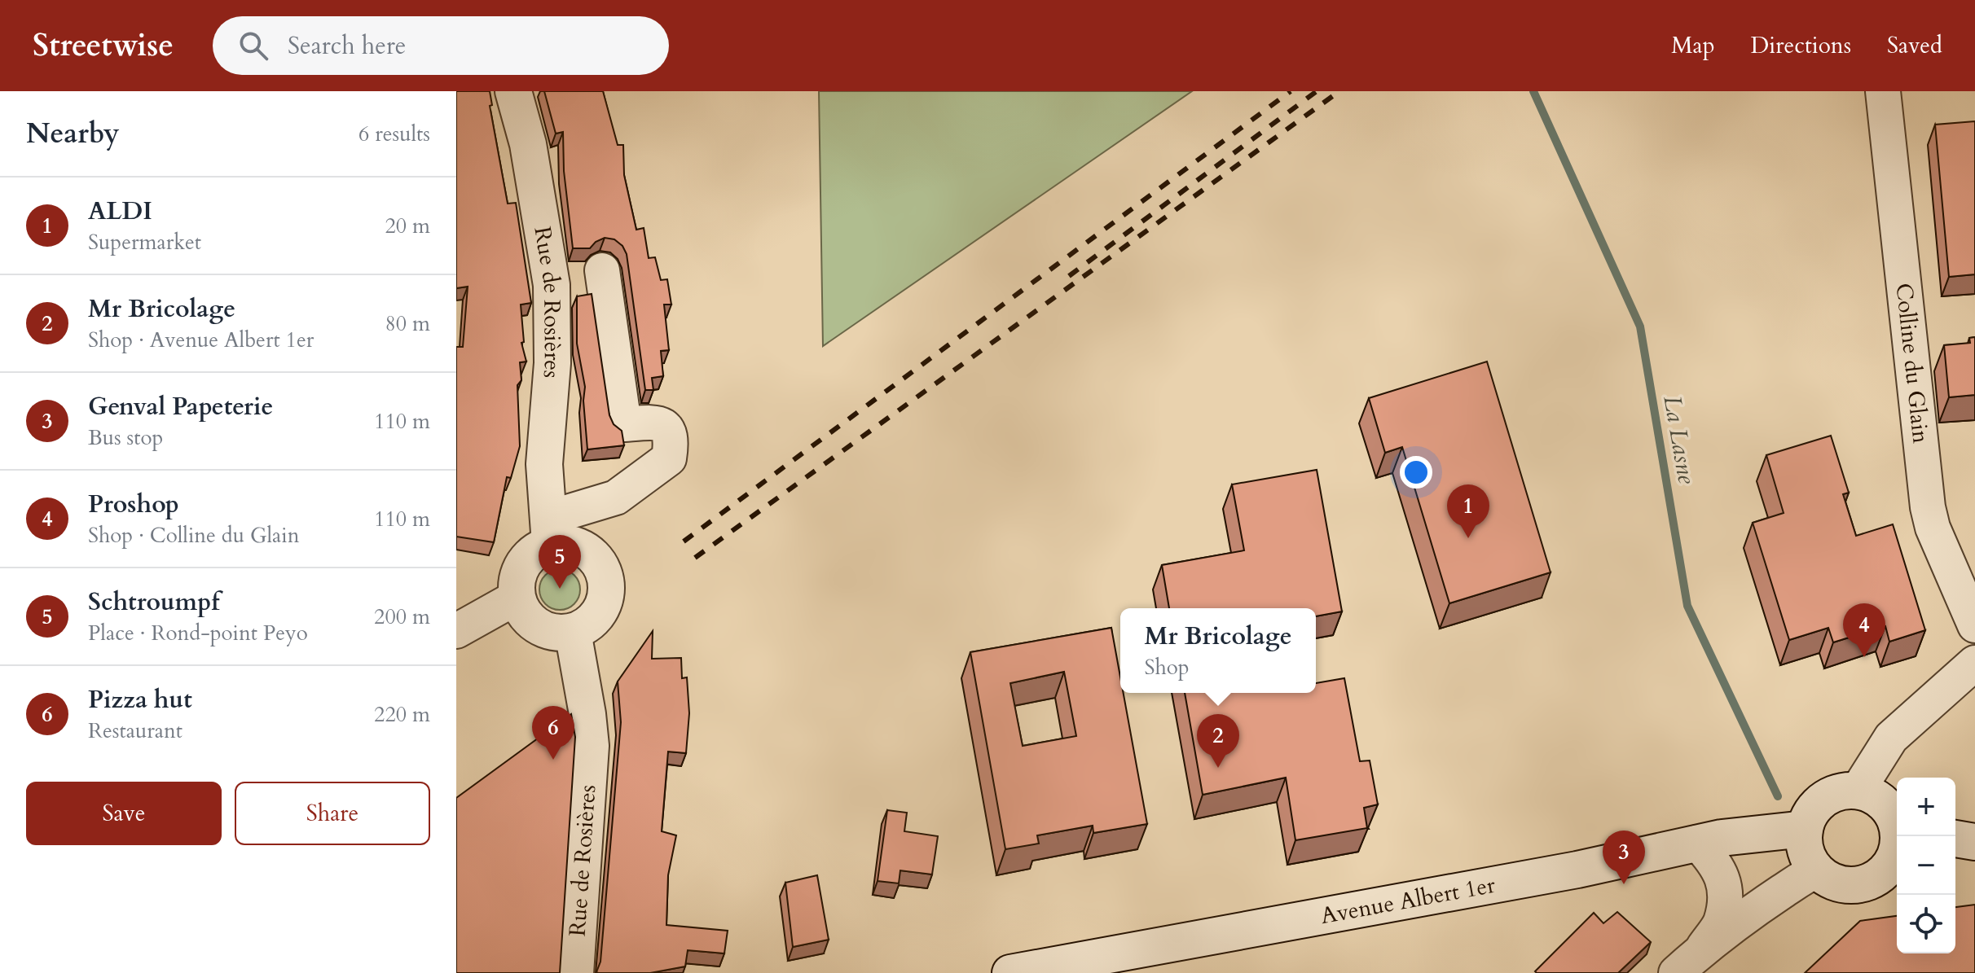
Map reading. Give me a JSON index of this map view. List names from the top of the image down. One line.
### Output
{"streets":{"main road":["Rue de Rosières","Avenue Albert 1er"],"street":["Colline du Glain"]},"water":["La Lasne"],"page":{"header":"Streetwise","search":"Search here","nav":["Map","Directions","Saved"],"heading":["Nearby","6 results"],"list":[{"mark":"1","name":"ALDI","note":"Supermarket","value":"20 m"},{"mark":"2","name":"Mr Bricolage","note":"Shop · Avenue Albert 1er","value":"80 m"},{"mark":"3","name":"Genval Papeterie","note":"Bus stop","value":"110 m"},{"mark":"4","name":"Proshop","note":"Shop · Colline du Glain","value":"110 m"},{"mark":"5","name":"Schtroumpf","note":"Place · Rond-point Peyo","value":"200 m"},{"mark":"6","name":"Pizza hut","note":"Restaurant","value":"220 m"}],"pins":["1","5","4","6","2","3"],"popup":["Mr Bricolage","Shop"],"buttons":["Save","Share"],"map_buttons":["+","−"]}}
